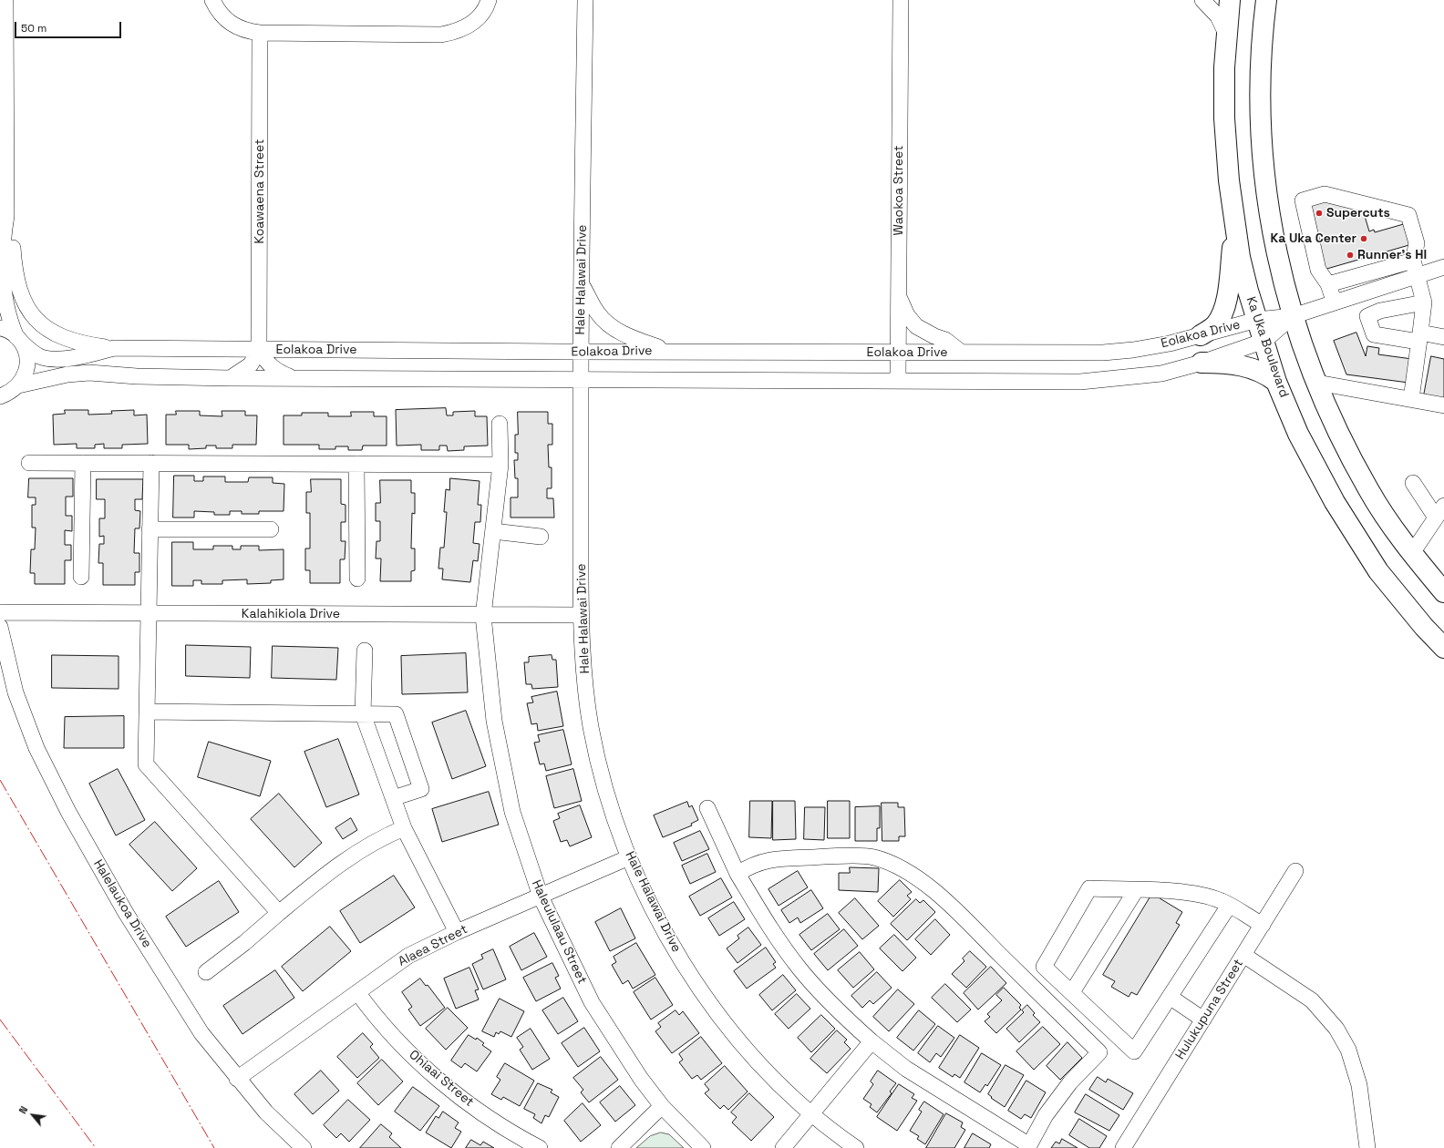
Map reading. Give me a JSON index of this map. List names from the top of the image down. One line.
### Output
{"streets":{"main road":["Ka Uka Boulevard"],"street":["Waokoa Street","Koawaena Street","Hale Halawai Drive","Eolakoa Drive","Kalahikiola Drive","Halelaukoa Drive","Haleululaau Street","Alaea Street","Hulukupuna Street","Ohiaai Street"]},"crossings":[["Waokoa Street","Eolakoa Drive"],["Koawaena Street","Eolakoa Drive"],["Hale Halawai Drive","Eolakoa Drive"],["Hale Halawai Drive","Kalahikiola Drive"],["Hale Halawai Drive","Alaea Street"],["Eolakoa Drive","Ka Uka Boulevard"],["Kalahikiola Drive","Haleululaau Street"],["Halelaukoa Drive","Alaea Street"],["Haleululaau Street","Alaea Street"],["Alaea Street","Ohiaai Street"]],"places":["Supercuts","Ka Uka Center","Runner's HI"],"scale_bar":"50 m","north":"top left"}
